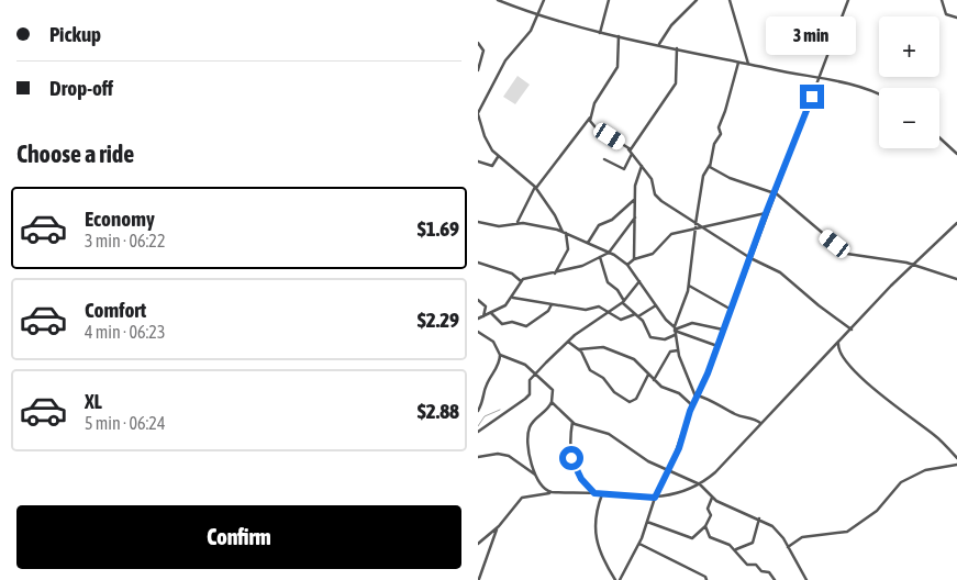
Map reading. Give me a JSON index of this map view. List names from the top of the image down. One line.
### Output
{"page":{"banner":["Pickup","Drop-off"],"map_buttons":["+","−"],"bubble":"3 min","heading":"Choose a ride","list":[{"name":"Economy","note":"3 min · 06:22","value":"$1.69"},{"name":"Comfort","note":"4 min · 06:23","value":"$2.29"},{"name":"XL","note":"5 min · 06:24","value":"$2.88"}],"buttons":"Confirm"}}
